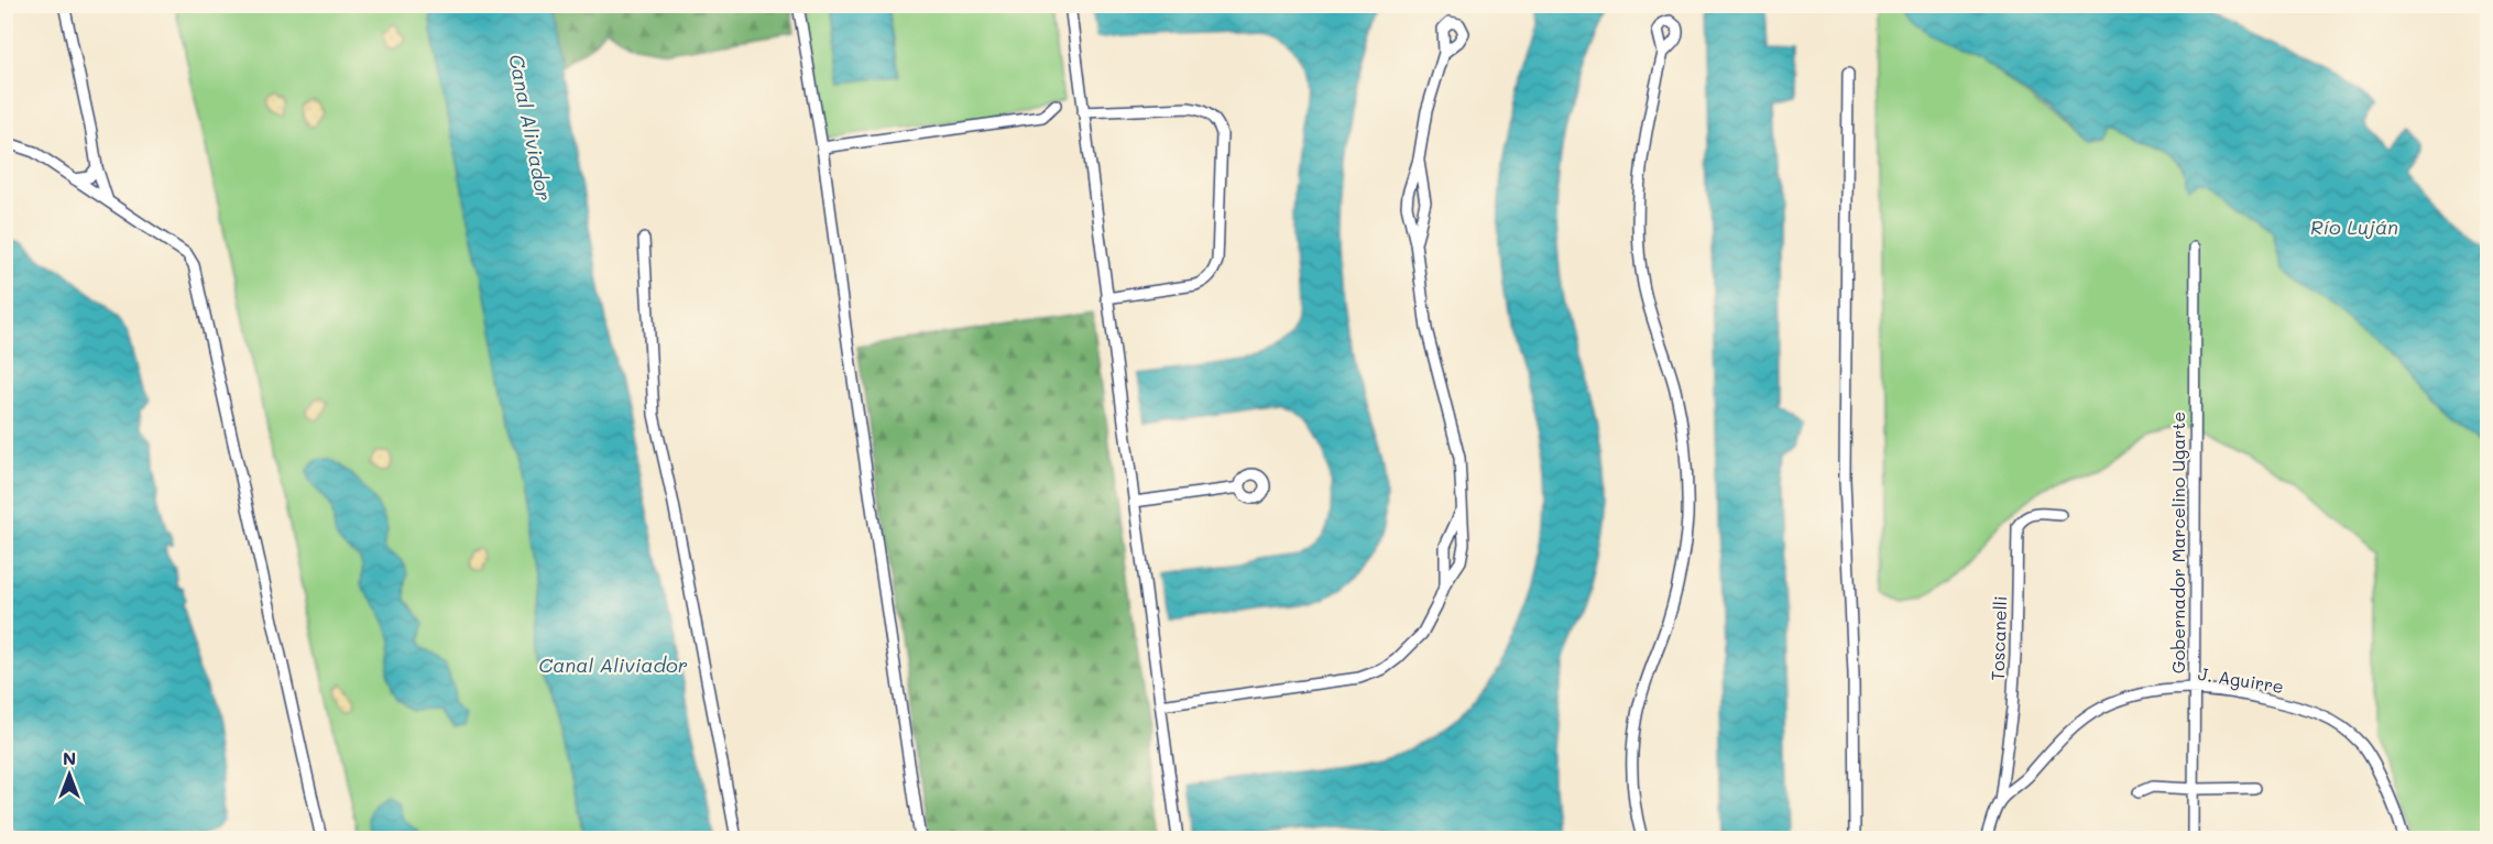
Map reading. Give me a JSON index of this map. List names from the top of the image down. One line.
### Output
{"streets":{"street":["Gobernador Marcelino Ugarte","Toscanelli","J. Aguirre"]},"crossings":[["Gobernador Marcelino Ugarte","J. Aguirre"],["Toscanelli","J. Aguirre"]],"water":["Canal Aliviador","Río Luján"],"north":"top"}
